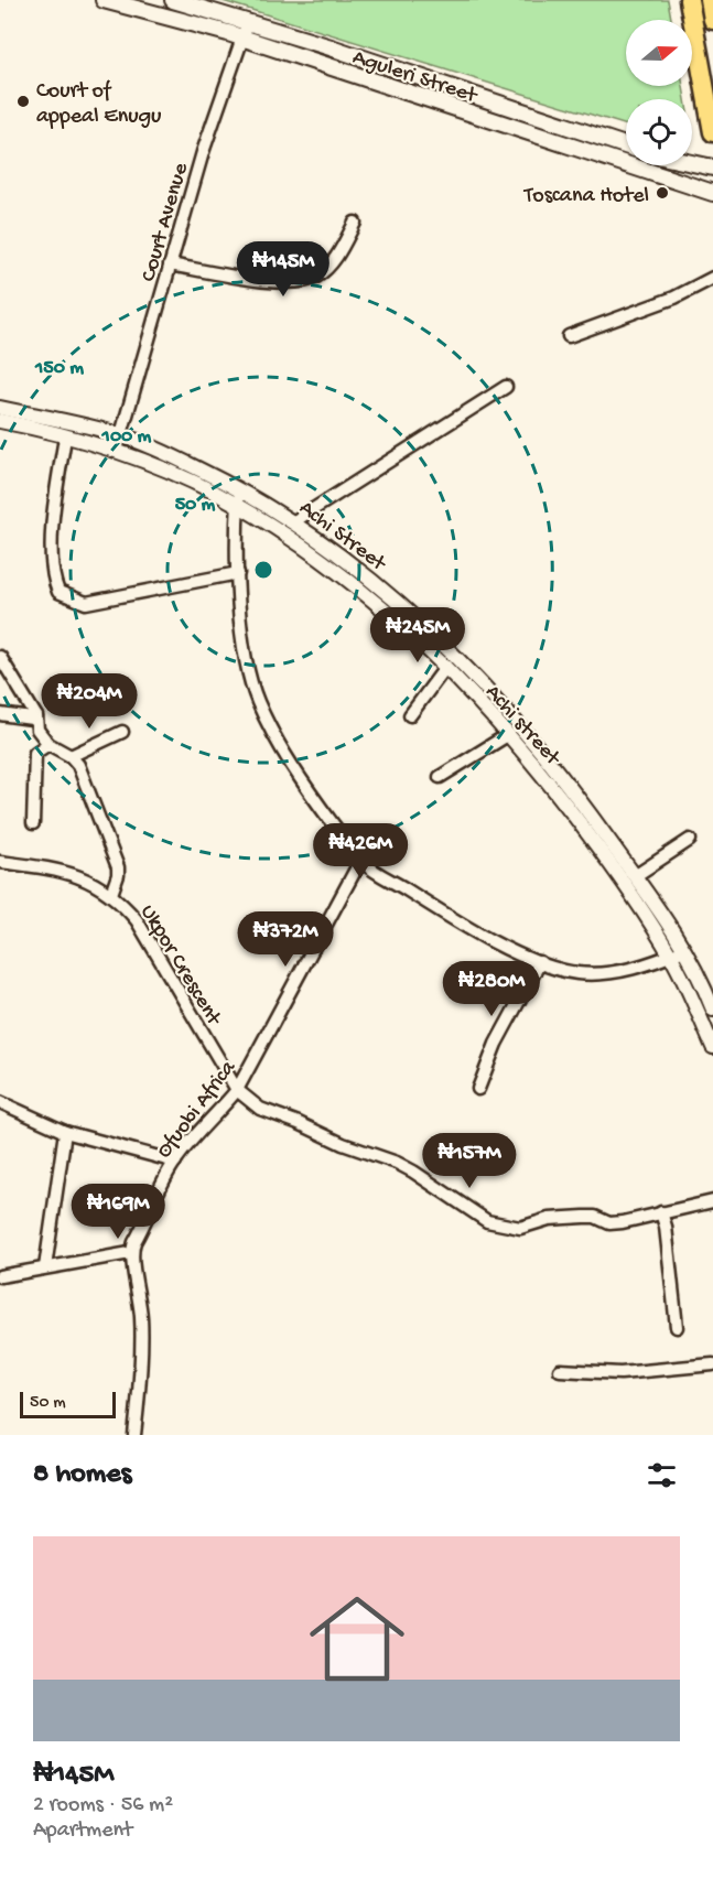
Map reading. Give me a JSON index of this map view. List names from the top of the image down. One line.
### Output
{"streets":{"main road":["Aguleri Street"],"street":["Court Avenue","Achi Street","Achi street","Ukpor Crescent","Ofuobi Africa"]},"crossings":[["Aguleri Street","Court Avenue"],["Court Avenue","Achi Street"],["Court Avenue","Achi street"],["Ukpor Crescent","Ofuobi Africa"]],"places":["Court of appeal Enugu","Toscana Hotel"],"scale_bar":"50 m","north":"right","page":{"price":["₦145M","₦245M","₦204M","₦426M","₦372M","₦280M","₦157M","₦169M"],"scale":"50 m","heading":"8 homes","list":[{"name":"₦145M","note":"2 rooms · 56 m² · Apartment"}]},"rings":["150 m","100 m","50 m"]}
